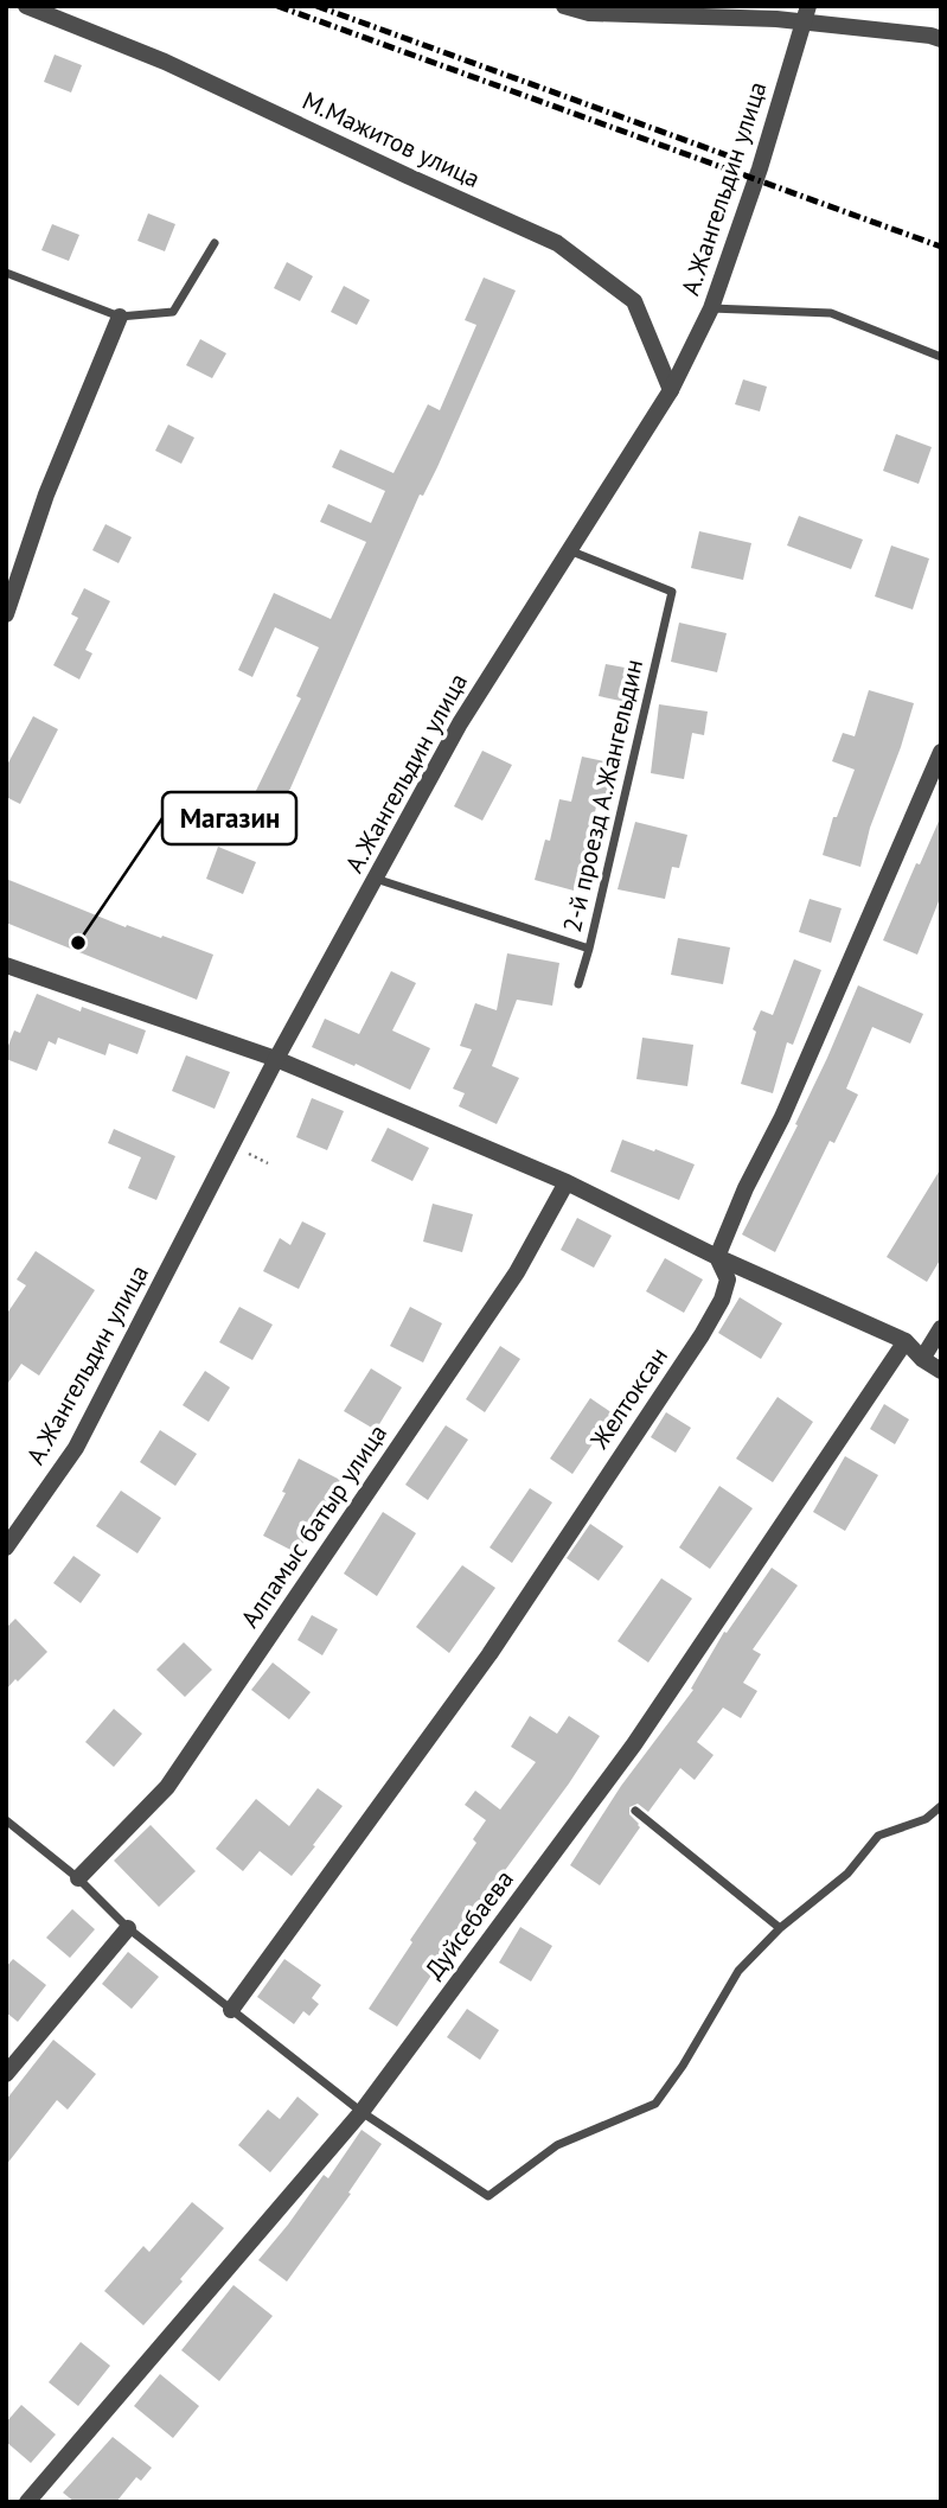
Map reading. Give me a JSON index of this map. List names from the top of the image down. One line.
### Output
{"streets":{"street":["М.Мажитов улица","А.Жангельдин улица","Желтоксан","Алпамыс батыр улица","Дуйсебаева"],"lane":["2-й проезд А.Жангельдин"]},"crossings":[["М.Мажитов улица","А.Жангельдин улица"],["А.Жангельдин улица","2-й проезд А.Жангельдин"]],"places":["Магазин"]}
